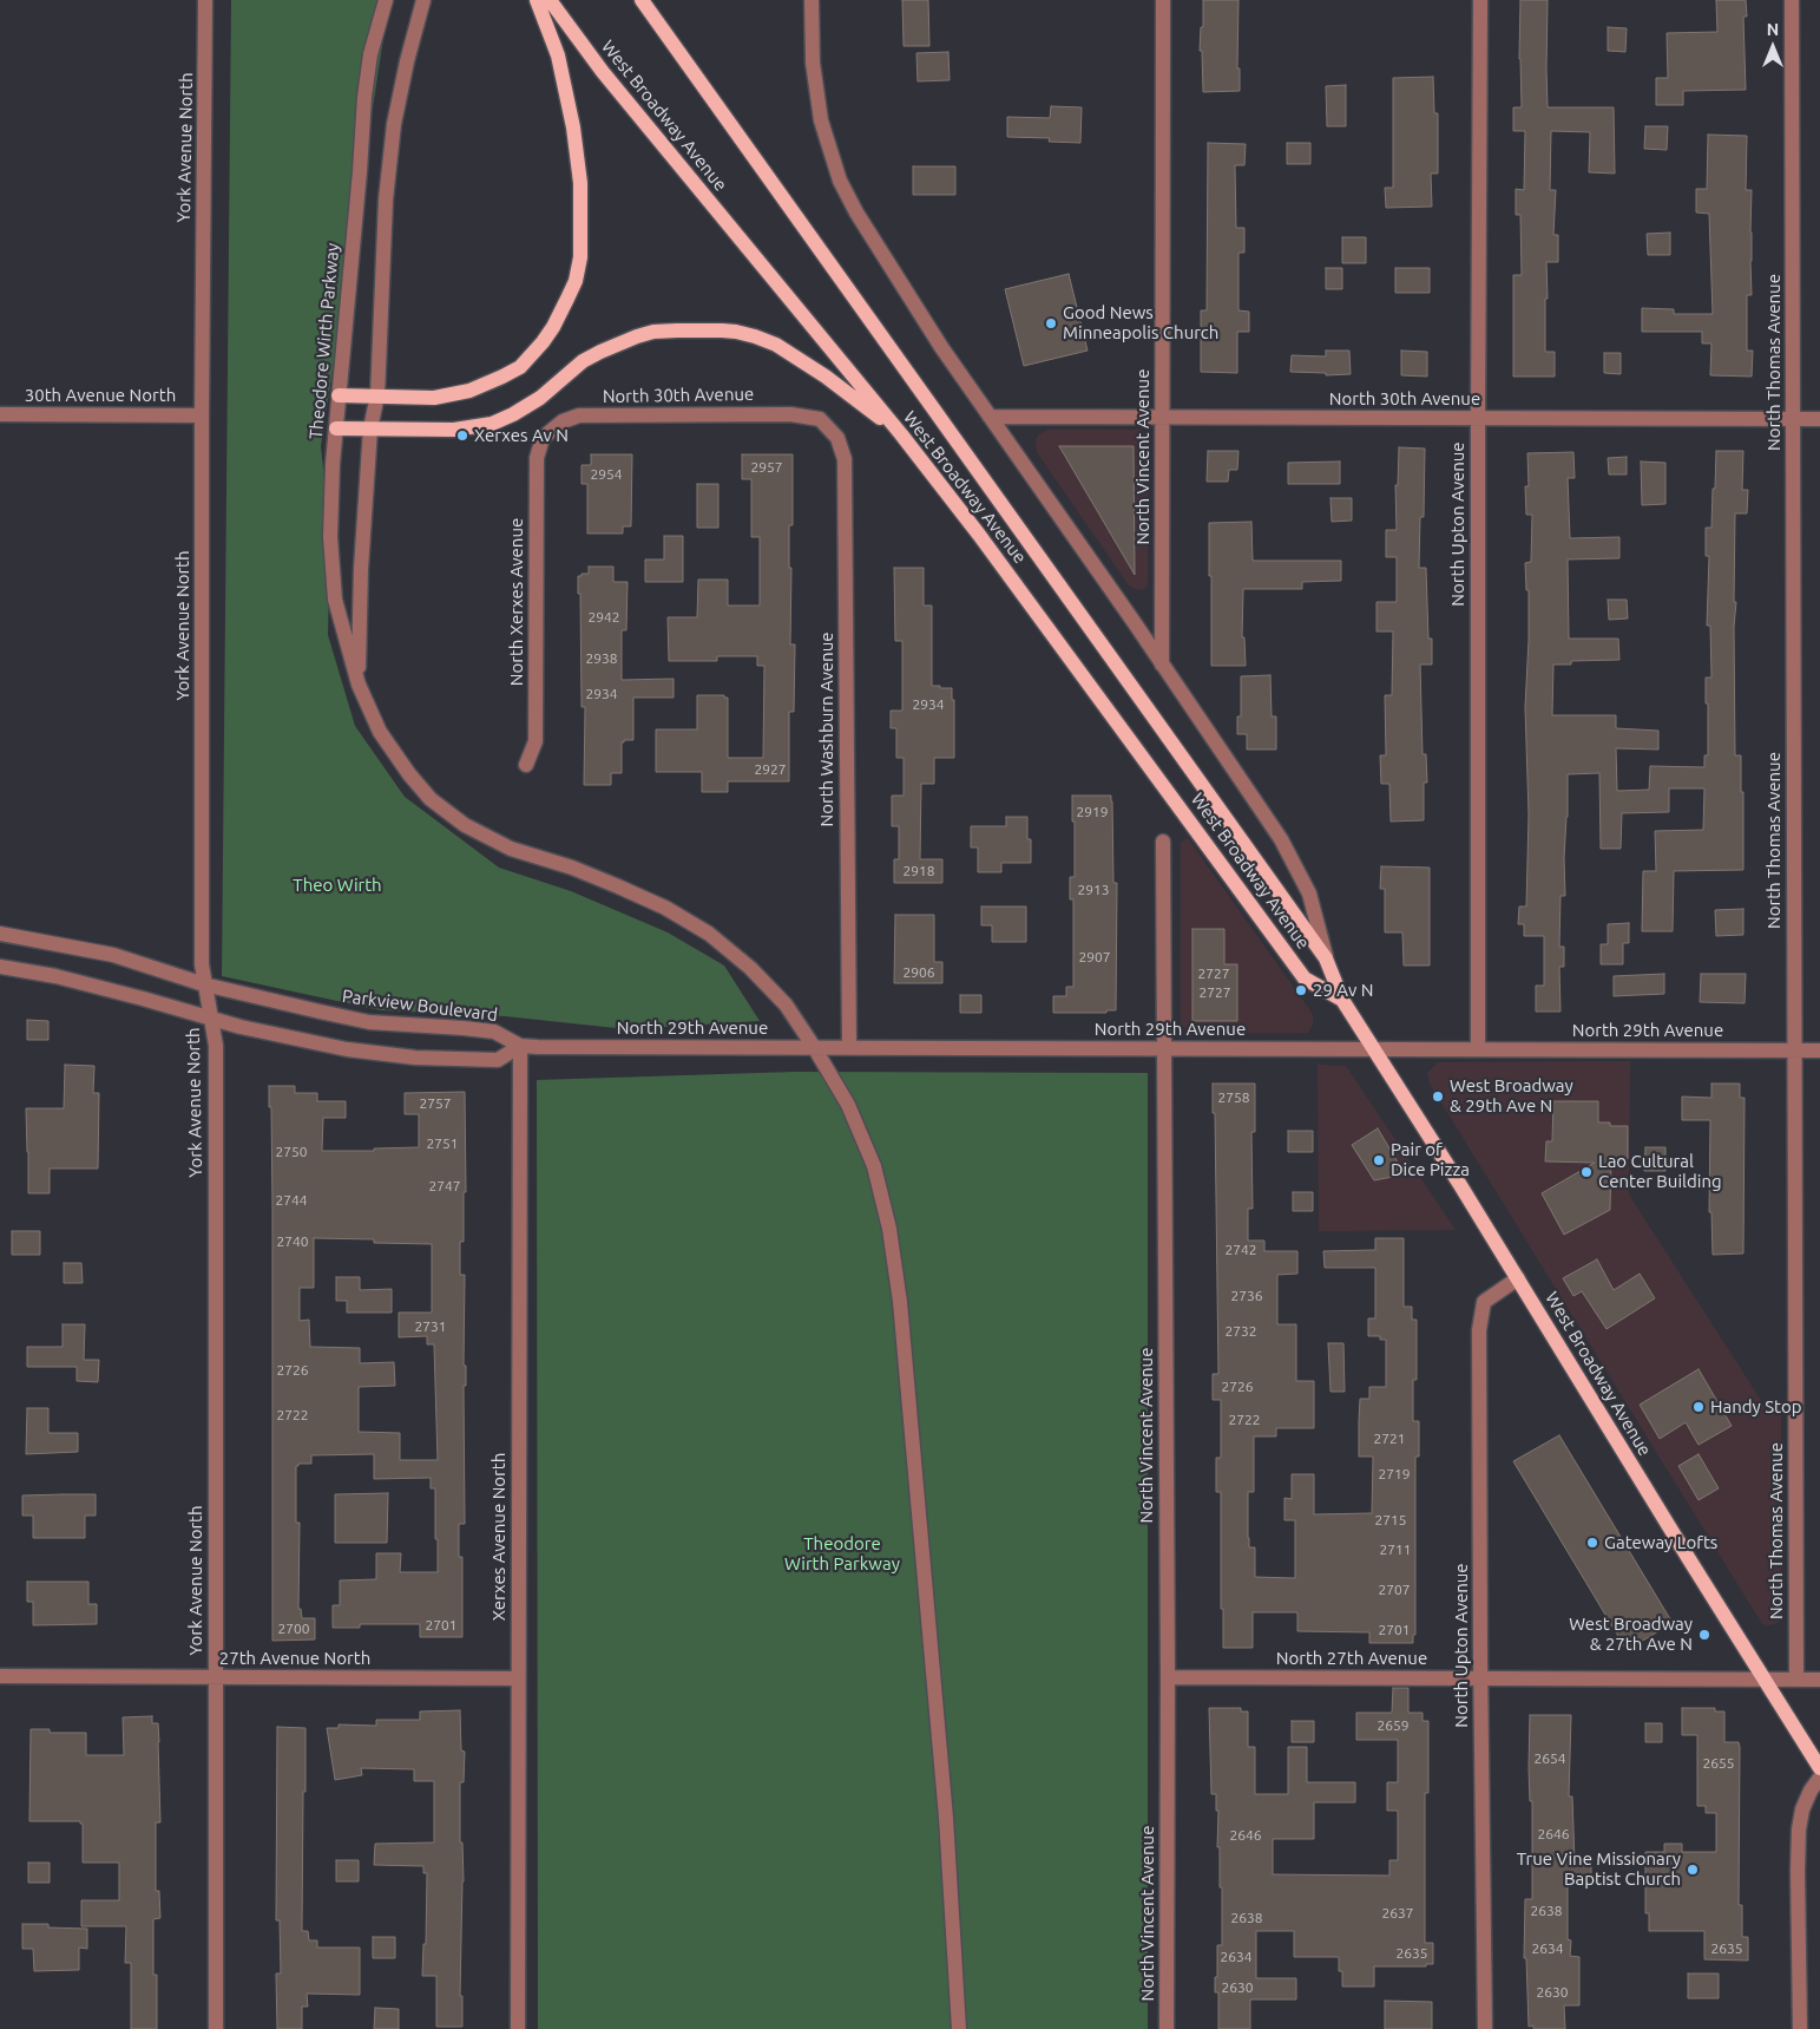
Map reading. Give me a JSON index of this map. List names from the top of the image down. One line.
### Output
{"streets":{"main road":["West Broadway Avenue"],"street":["York Avenue North","Theodore Wirth Parkway","North Thomas Avenue","30th Avenue North","North 30th Avenue","North Vincent Avenue","North Upton Avenue","North Xerxes Avenue","North Washburn Avenue","Parkview Boulevard","North 29th Avenue","Xerxes Avenue North","27th Avenue North","North 27th Avenue"]},"crossings":[["West Broadway Avenue","North 30th Avenue"],["West Broadway Avenue","North Vincent Avenue"],["West Broadway Avenue","North Upton Avenue"],["West Broadway Avenue","North 29th Avenue"],["West Broadway Avenue","North 27th Avenue"],["York Avenue North","30th Avenue North"],["York Avenue North","Parkview Boulevard"],["York Avenue North","27th Avenue North"],["Theodore Wirth Parkway","North 29th Avenue"],["North Thomas Avenue","North 30th Avenue"],["North Thomas Avenue","North 29th Avenue"],["North Thomas Avenue","North 27th Avenue"],["North 30th Avenue","North Vincent Avenue"],["North 30th Avenue","North Upton Avenue"],["North 30th Avenue","North Xerxes Avenue"],["North 30th Avenue","North Washburn Avenue"],["North Vincent Avenue","North 29th Avenue"],["North Vincent Avenue","North 27th Avenue"],["North Upton Avenue","North 29th Avenue"],["North Upton Avenue","North 27th Avenue"],["North Washburn Avenue","North 29th Avenue"],["Parkview Boulevard","North 29th Avenue"],["Parkview Boulevard","Xerxes Avenue North"],["North 29th Avenue","Xerxes Avenue North"],["Xerxes Avenue North","27th Avenue North"]],"parks":["Theo Wirth","Theodore Wirth Parkway"],"places":["Good News Minneapolis Church","Xerxes Av N","29 Av N","West Broadway & 29th Ave N","Pair of Dice Pizza","Lao Cultural Center Building","Handy Stop","Gateway Lofts","West Broadway & 27th Ave N","True Vine Missionary Baptist Church"],"house_numbers":["2957","2954","2942","2938","2934","2934","2927","2919","2918","2913","2907","2906","2727","2727","2758","2757","2751","2750","2747","2744","2740","2742","2736","2731","2732","2726","2726","2722","2722","2721","2719","2715","2711","2707","2701","2700","2701","2659","2654","2655","2646","2646","2638","2637","2638","2634","2635","2635","2634","2630","2630"],"north":"top"}
